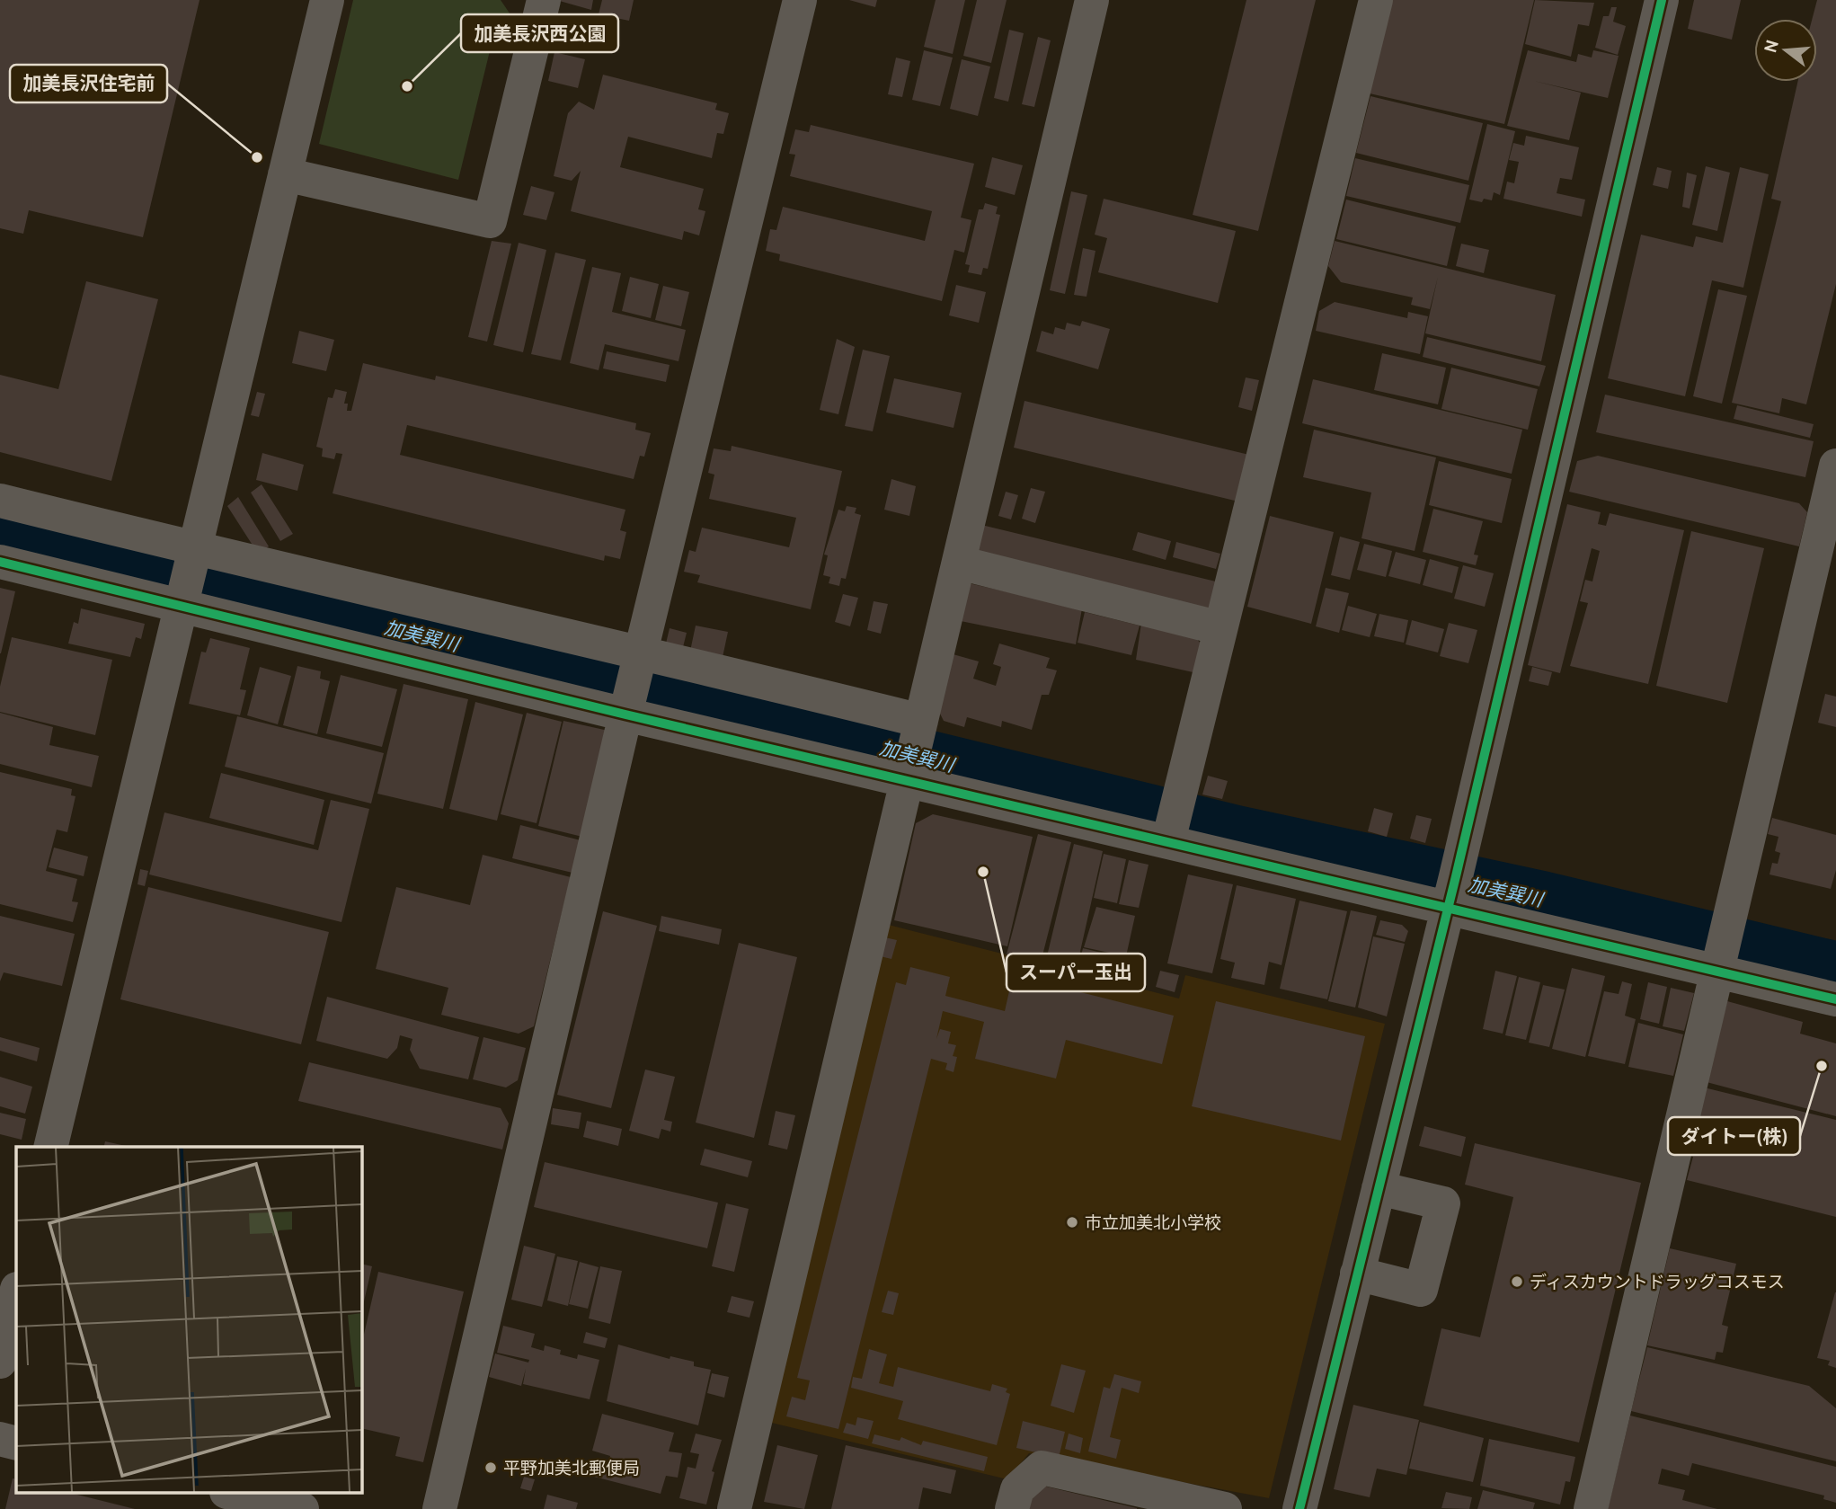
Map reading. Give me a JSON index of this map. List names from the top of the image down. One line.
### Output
{"water":["加美巽川"],"places":["加美長沢西公園","加美長沢住宅前","スーパー玉出","ダイトー(株)","市立加美北小学校","ディスカウントドラッグコスモス","平野加美北郵便局"],"north":"left"}
